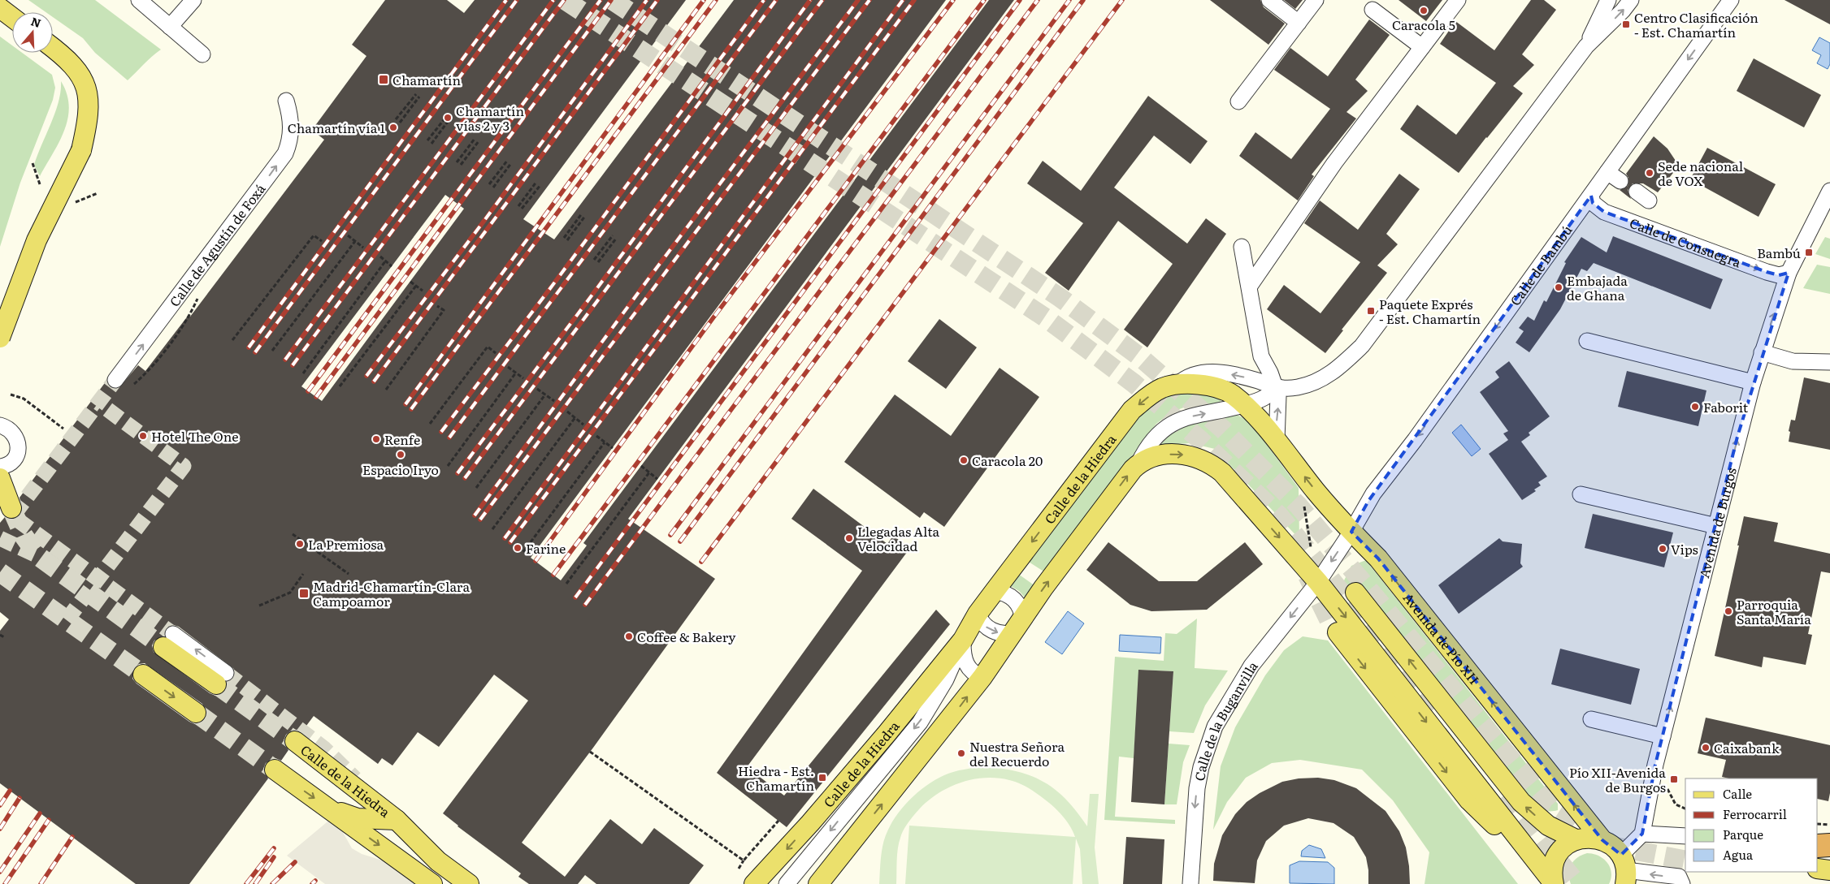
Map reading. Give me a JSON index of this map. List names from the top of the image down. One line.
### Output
{"streets":{"main road":["Calle de la Hiedra","Avenida de Pío XII"],"street":["Calle de Consuegra","Calle de Agustín de Foxá","Calle de Bambú","Avenida de Burgos","Calle de la Buganvilla"]},"crossings":[["Calle de Consuegra","Calle de Bambú"],["Calle de Consuegra","Avenida de Burgos"],["Calle de Bambú","Avenida de Pío XII"],["Calle de Bambú","Calle de la Buganvilla"],["Calle de la Hiedra","Avenida de Pío XII"]],"one_way":["Calle de Agustín de Foxá","Calle de Bambú","Avenida de Burgos","Calle de la Buganvilla"],"places":{"other":["Caracola 5","Chamartín vías 2 y 3","Chamartín vía 1","Sede nacional de VOX","Embajada de Ghana","Faborit","Hotel The One","Renfe","Espacio Iryo","Caracola 20","Llegadas Alta Velocidad","La Premiosa","Farine","Vips","Parroquia Santa María","Coffee & Bakery","Caixabank","Nuestra Señora del Recuerdo"],"transit":["Centro Clasificación - Est. Chamartín","Chamartín","Bambú","Paquete Exprés - Est. Chamartín","Madrid-Chamartín-Clara Campoamor","Hiedra - Est. Chamartín","Pío XII-Avenida de Burgos"]},"legend":["Calle","Ferrocarril","Parque","Agua"],"north":"top"}
